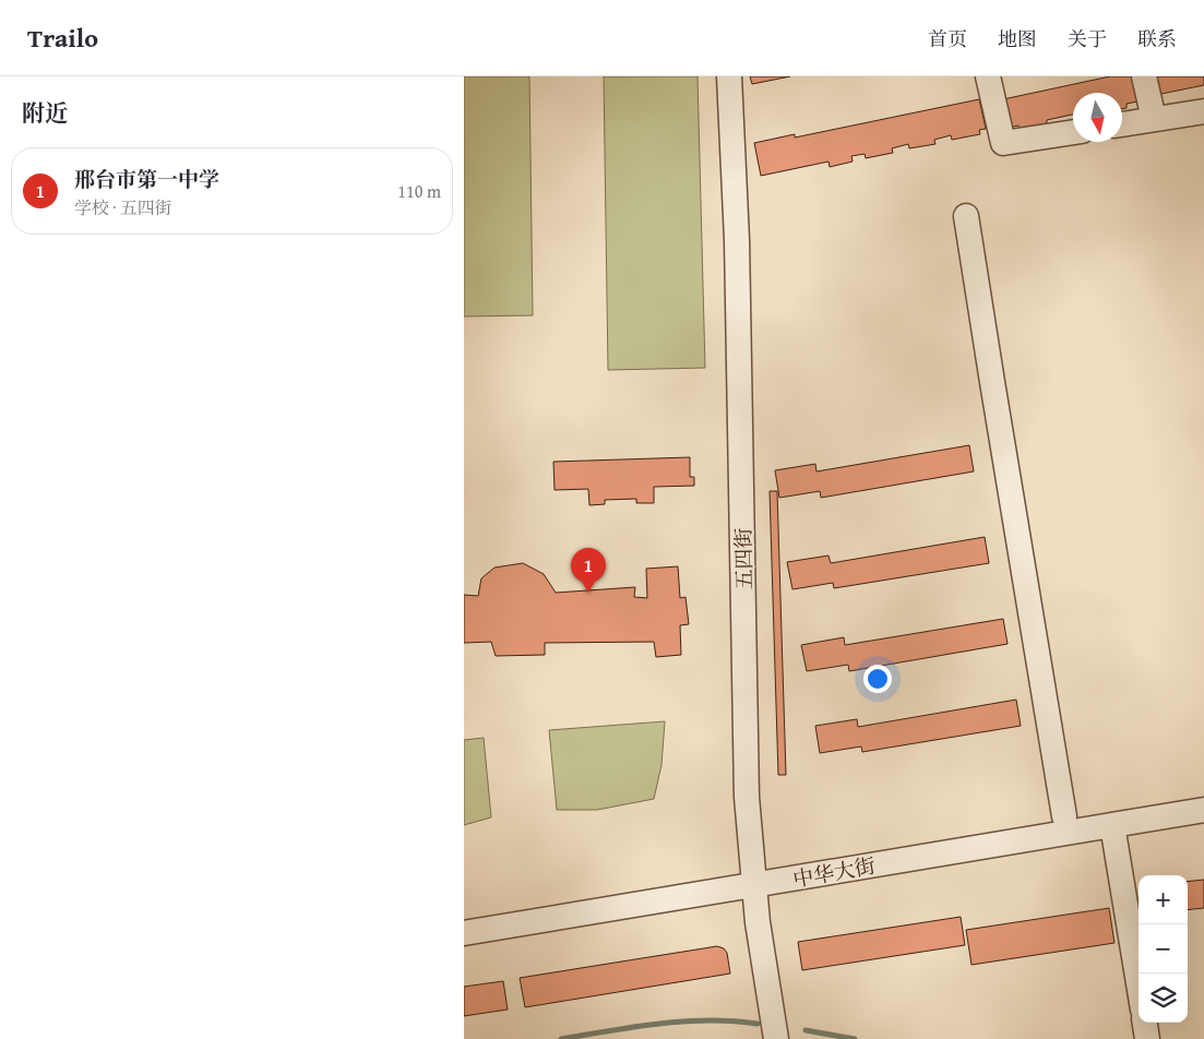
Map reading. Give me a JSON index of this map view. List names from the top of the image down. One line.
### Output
{"streets":{"street":["五四街","中华大街"]},"crossings":[["五四街","中华大街"]],"north":"bottom","page":{"header":"Trailo","nav":["首页","地图","关于","联系"],"heading":"附近","list":[{"mark":"1","name":"邢台市第一中学","note":"学校 · 五四街","value":"110 m"}],"pins":"1","map_buttons":["+","−"]}}
